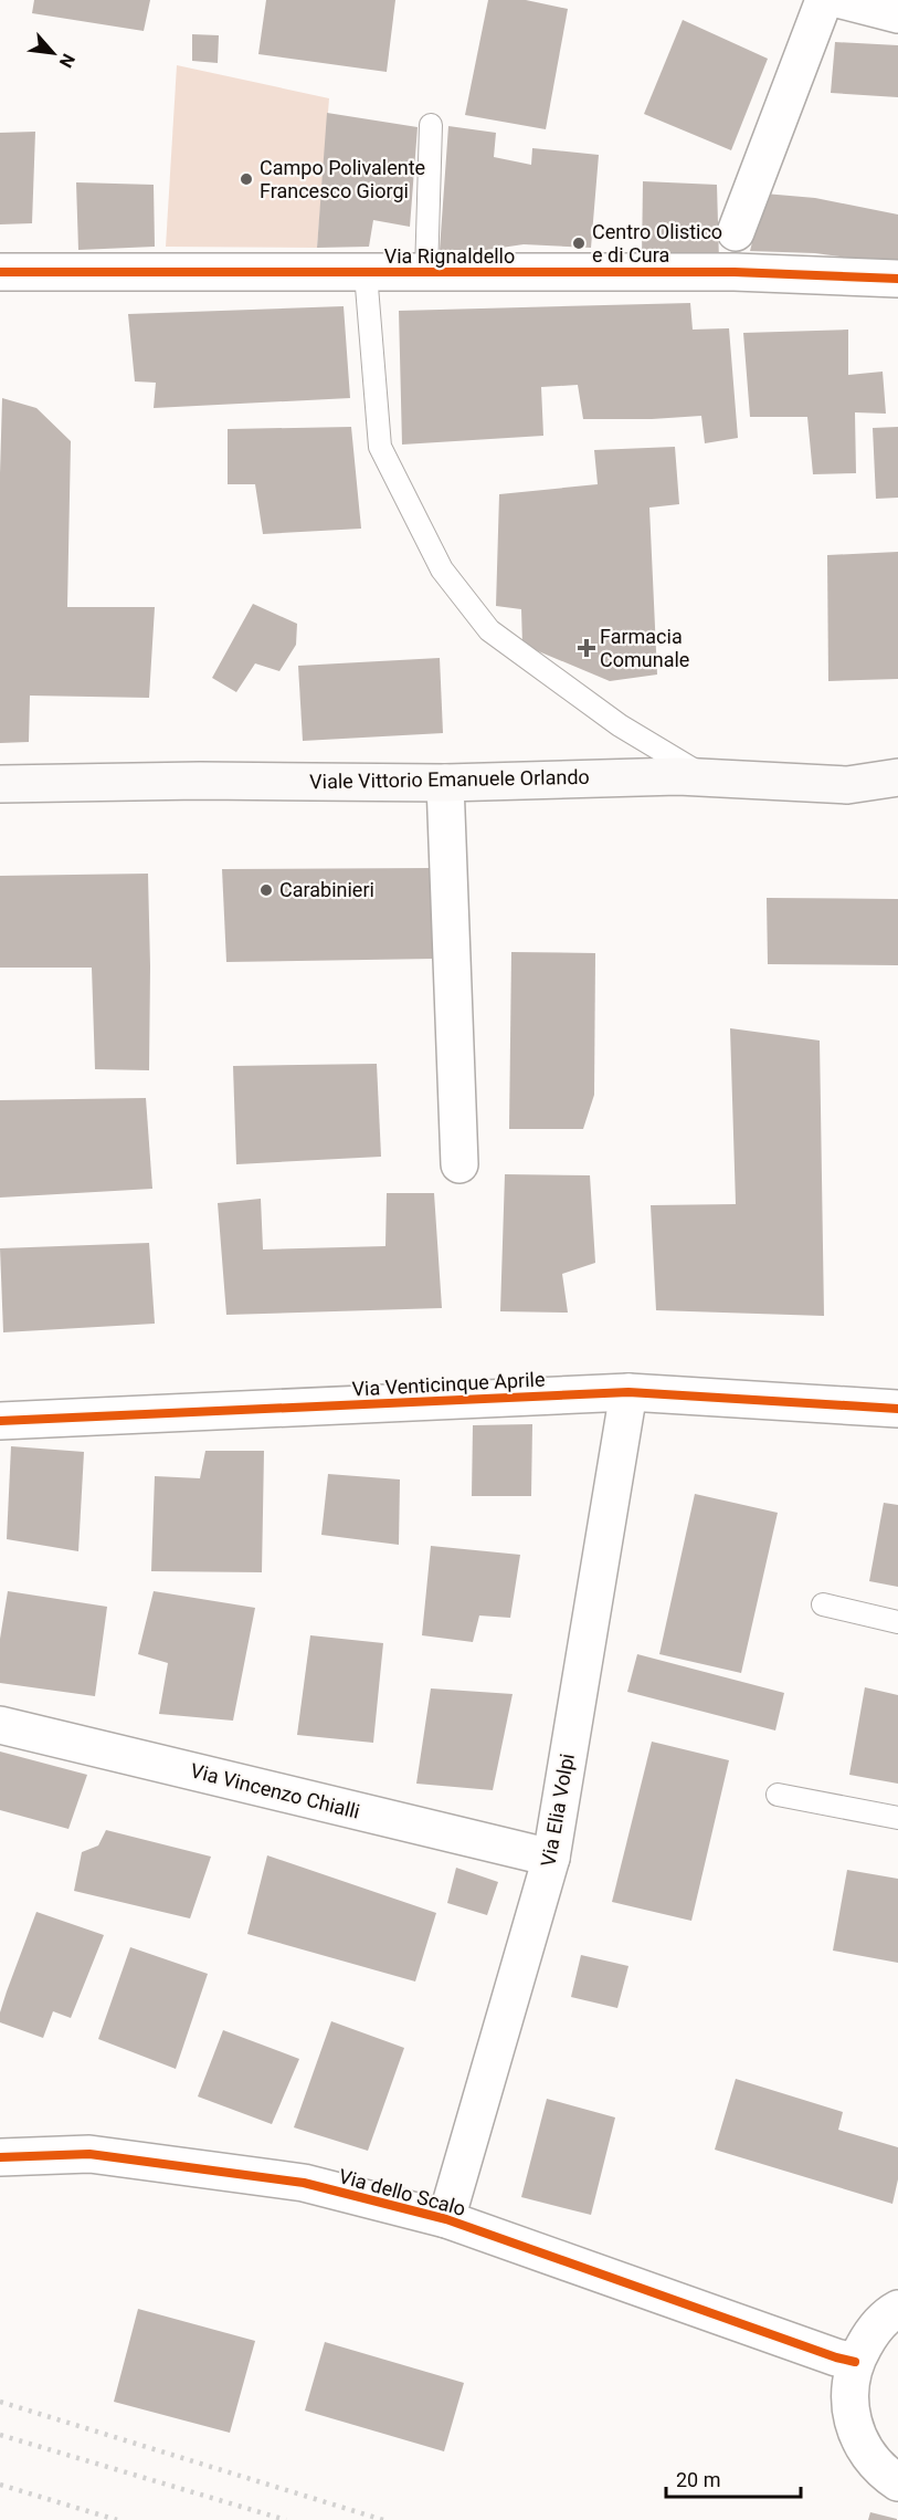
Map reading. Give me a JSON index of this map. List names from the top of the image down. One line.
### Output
{"streets":{"main road":["Viale Vittorio Emanuele Orlando"],"street":["Via Rignaldello","Via Venticinque Aprile","Via Vincenzo Chialli","Via Elia Volpi","Via dello Scalo"]},"crossings":[["Via Venticinque Aprile","Via Elia Volpi"],["Via Vincenzo Chialli","Via Elia Volpi"],["Via Elia Volpi","Via dello Scalo"]],"places":{"other":["Campo Polivalente Francesco Giorgi","Centro Olistico e di Cura","Carabinieri"],"health":["Farmacia Comunale"]},"scale_bar":"20 m","north":"bottom right"}
